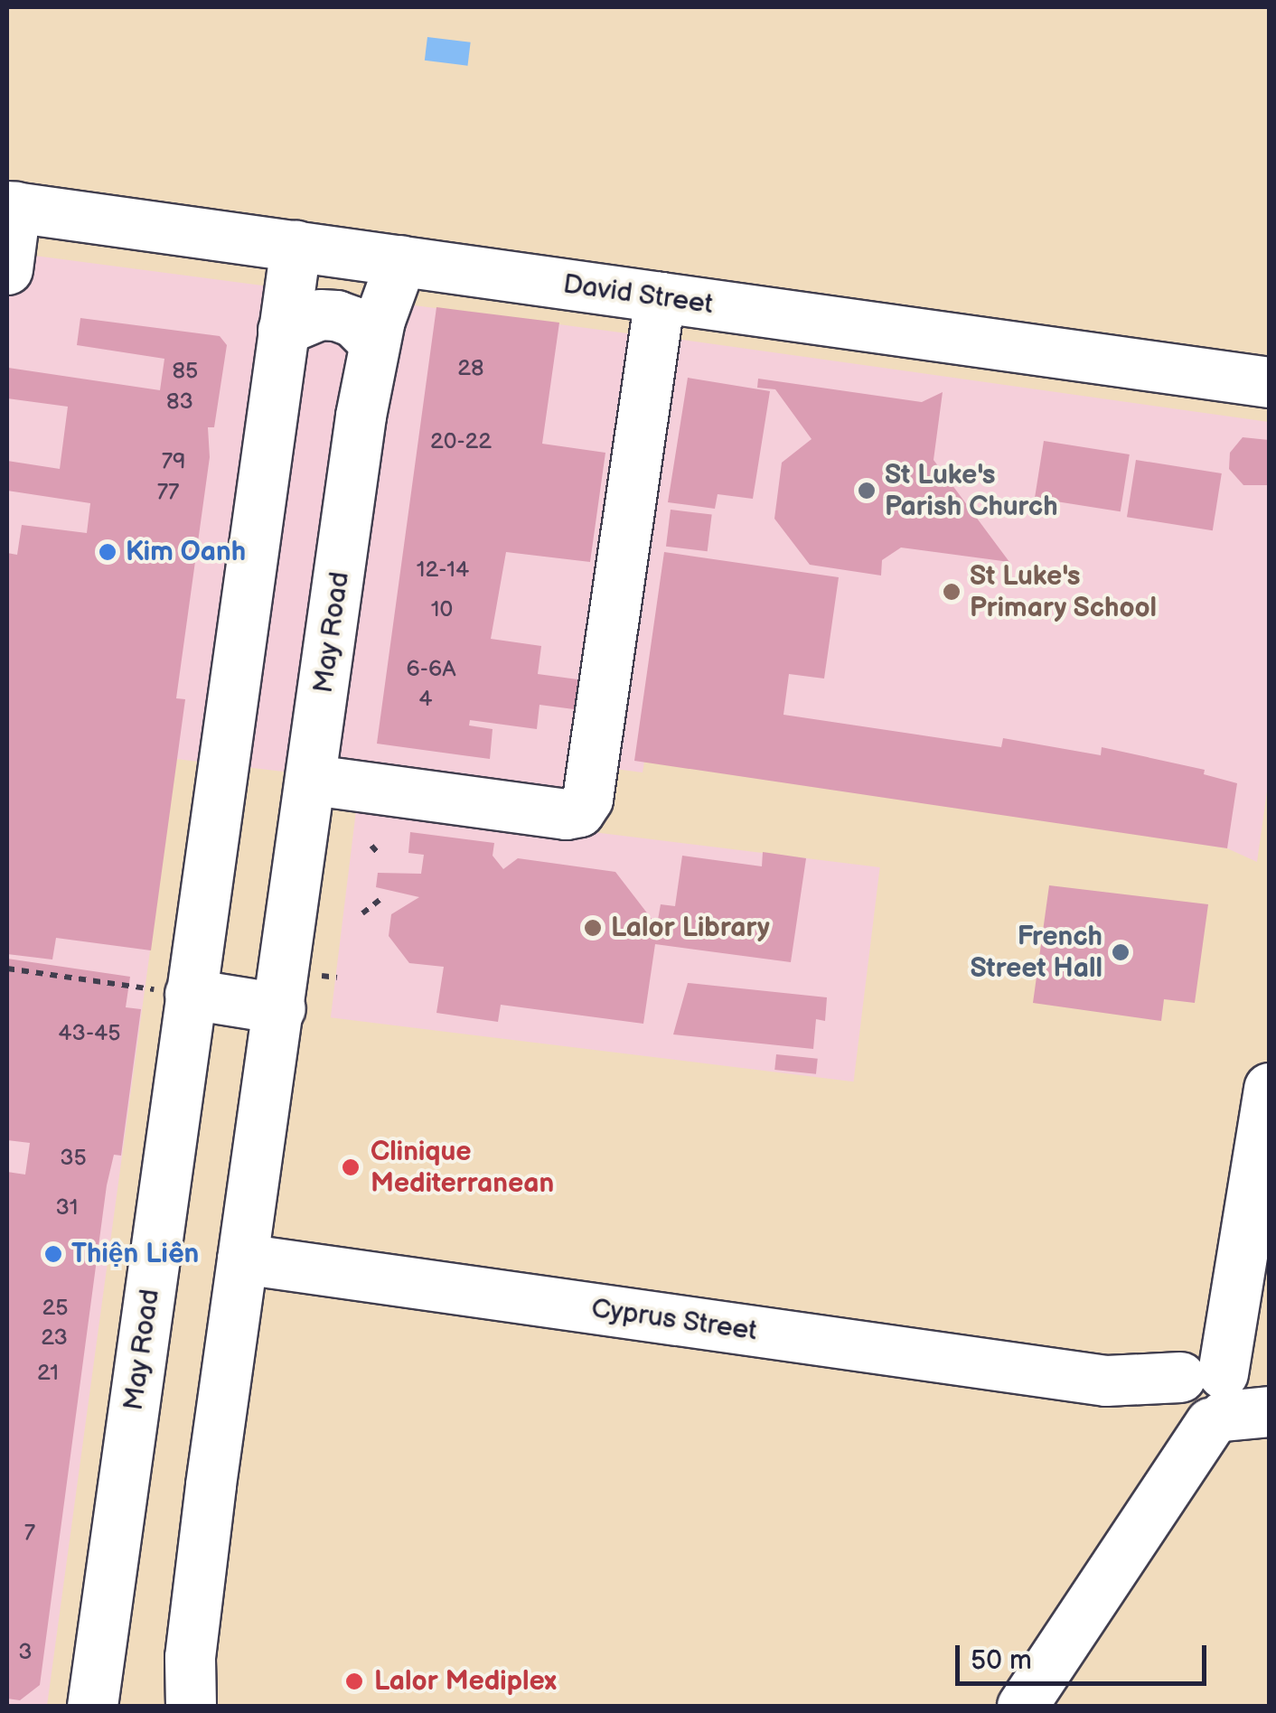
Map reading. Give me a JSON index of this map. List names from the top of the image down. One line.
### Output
{"streets":{"street":["David Street","May Road","Cyprus Street"]},"crossings":[["David Street","May Road"],["May Road","Cyprus Street"]],"places":["St Luke's Parish Church","Kim Oanh","St Luke's Primary School","Lalor Library","French Street Hall","Clinique Mediterranean","Thiện Liên","Lalor Mediplex"],"house_numbers":["28","85","83","20-22","79","77","12-14","10","6-6A","4","43-45","35","31","25","23","21","7","3"],"scale_bar":"50 m"}
